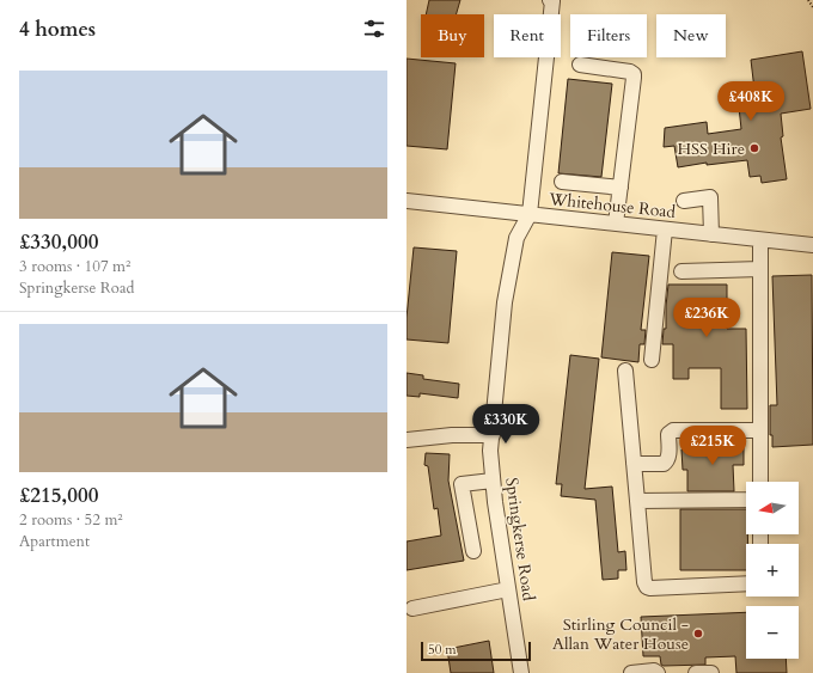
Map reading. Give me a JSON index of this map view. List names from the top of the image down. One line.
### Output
{"streets":{"street":["Whitehouse Road","Springkerse Road"]},"crossings":[["Whitehouse Road","Springkerse Road"]],"places":["HSS Hire","Stirling Council - Allan Water House"],"scale_bar":"50 m","north":"left","page":{"heading":"4 homes","chip":["Buy","Rent","Filters","New"],"list":[{"name":"£330,000","note":"3 rooms · 107 m² · Springkerse Road"},{"name":"£215,000","note":"2 rooms · 52 m² · Apartment"}],"price":["£408K","£236K","£330K","£215K"],"map_buttons":["+","−"],"scale":"50 m"}}
